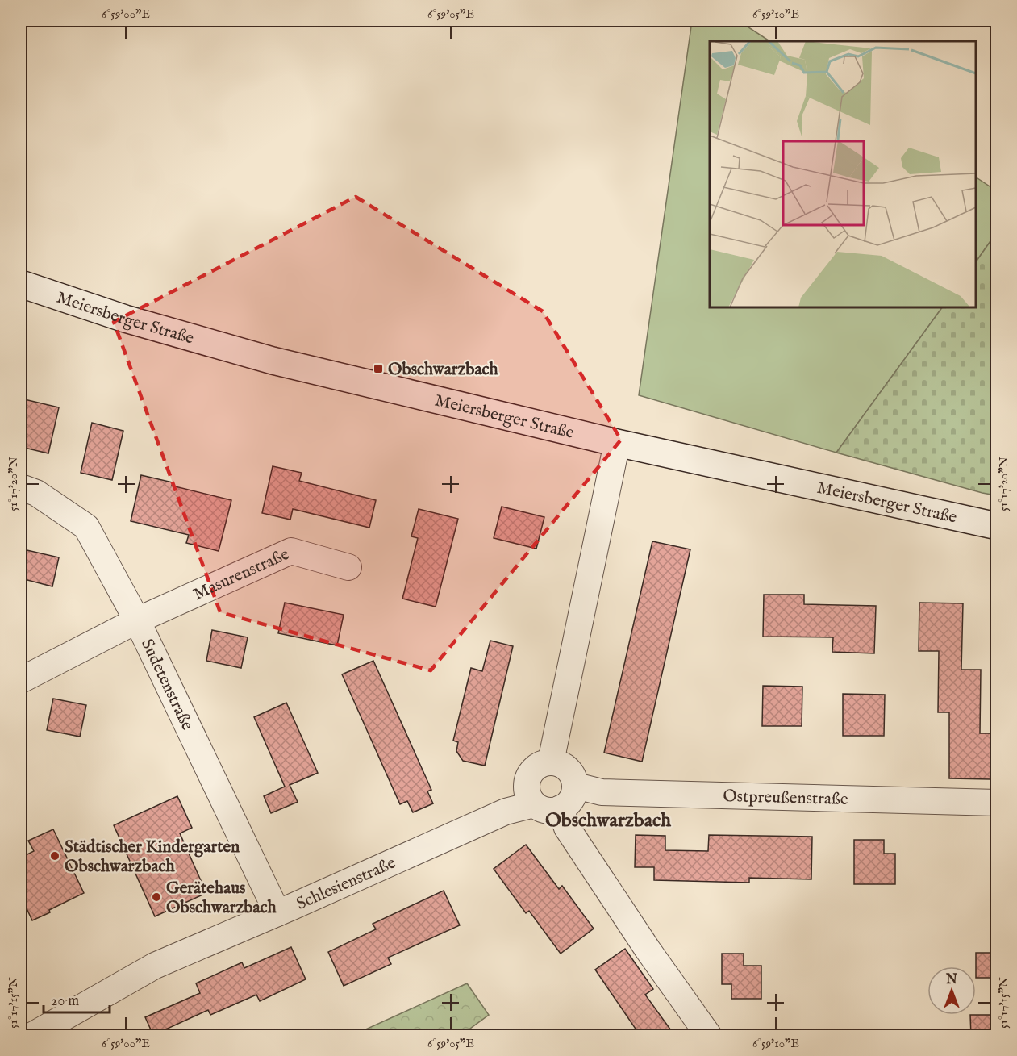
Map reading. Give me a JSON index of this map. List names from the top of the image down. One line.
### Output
{"streets":{"main road":["Meiersberger Straße"],"street":["Masurenstraße","Sudetenstraße","Ostpreußenstraße","Schlesienstraße"]},"crossings":[["Masurenstraße","Sudetenstraße"],["Sudetenstraße","Schlesienstraße"],["Ostpreußenstraße","Schlesienstraße"]],"districts":["Obschwarzbach"],"places":{"transit":["Obschwarzbach"],"other":["Städtischer Kindergarten Obschwarzbach","Gerätehaus Obschwarzbach"]},"scale_bar":"20 m","north":"top","coordinates":["6°59'00\"E","6°59'05\"E","6°59'10\"E","51°17'20\"N","51°17'15\"N"]}
